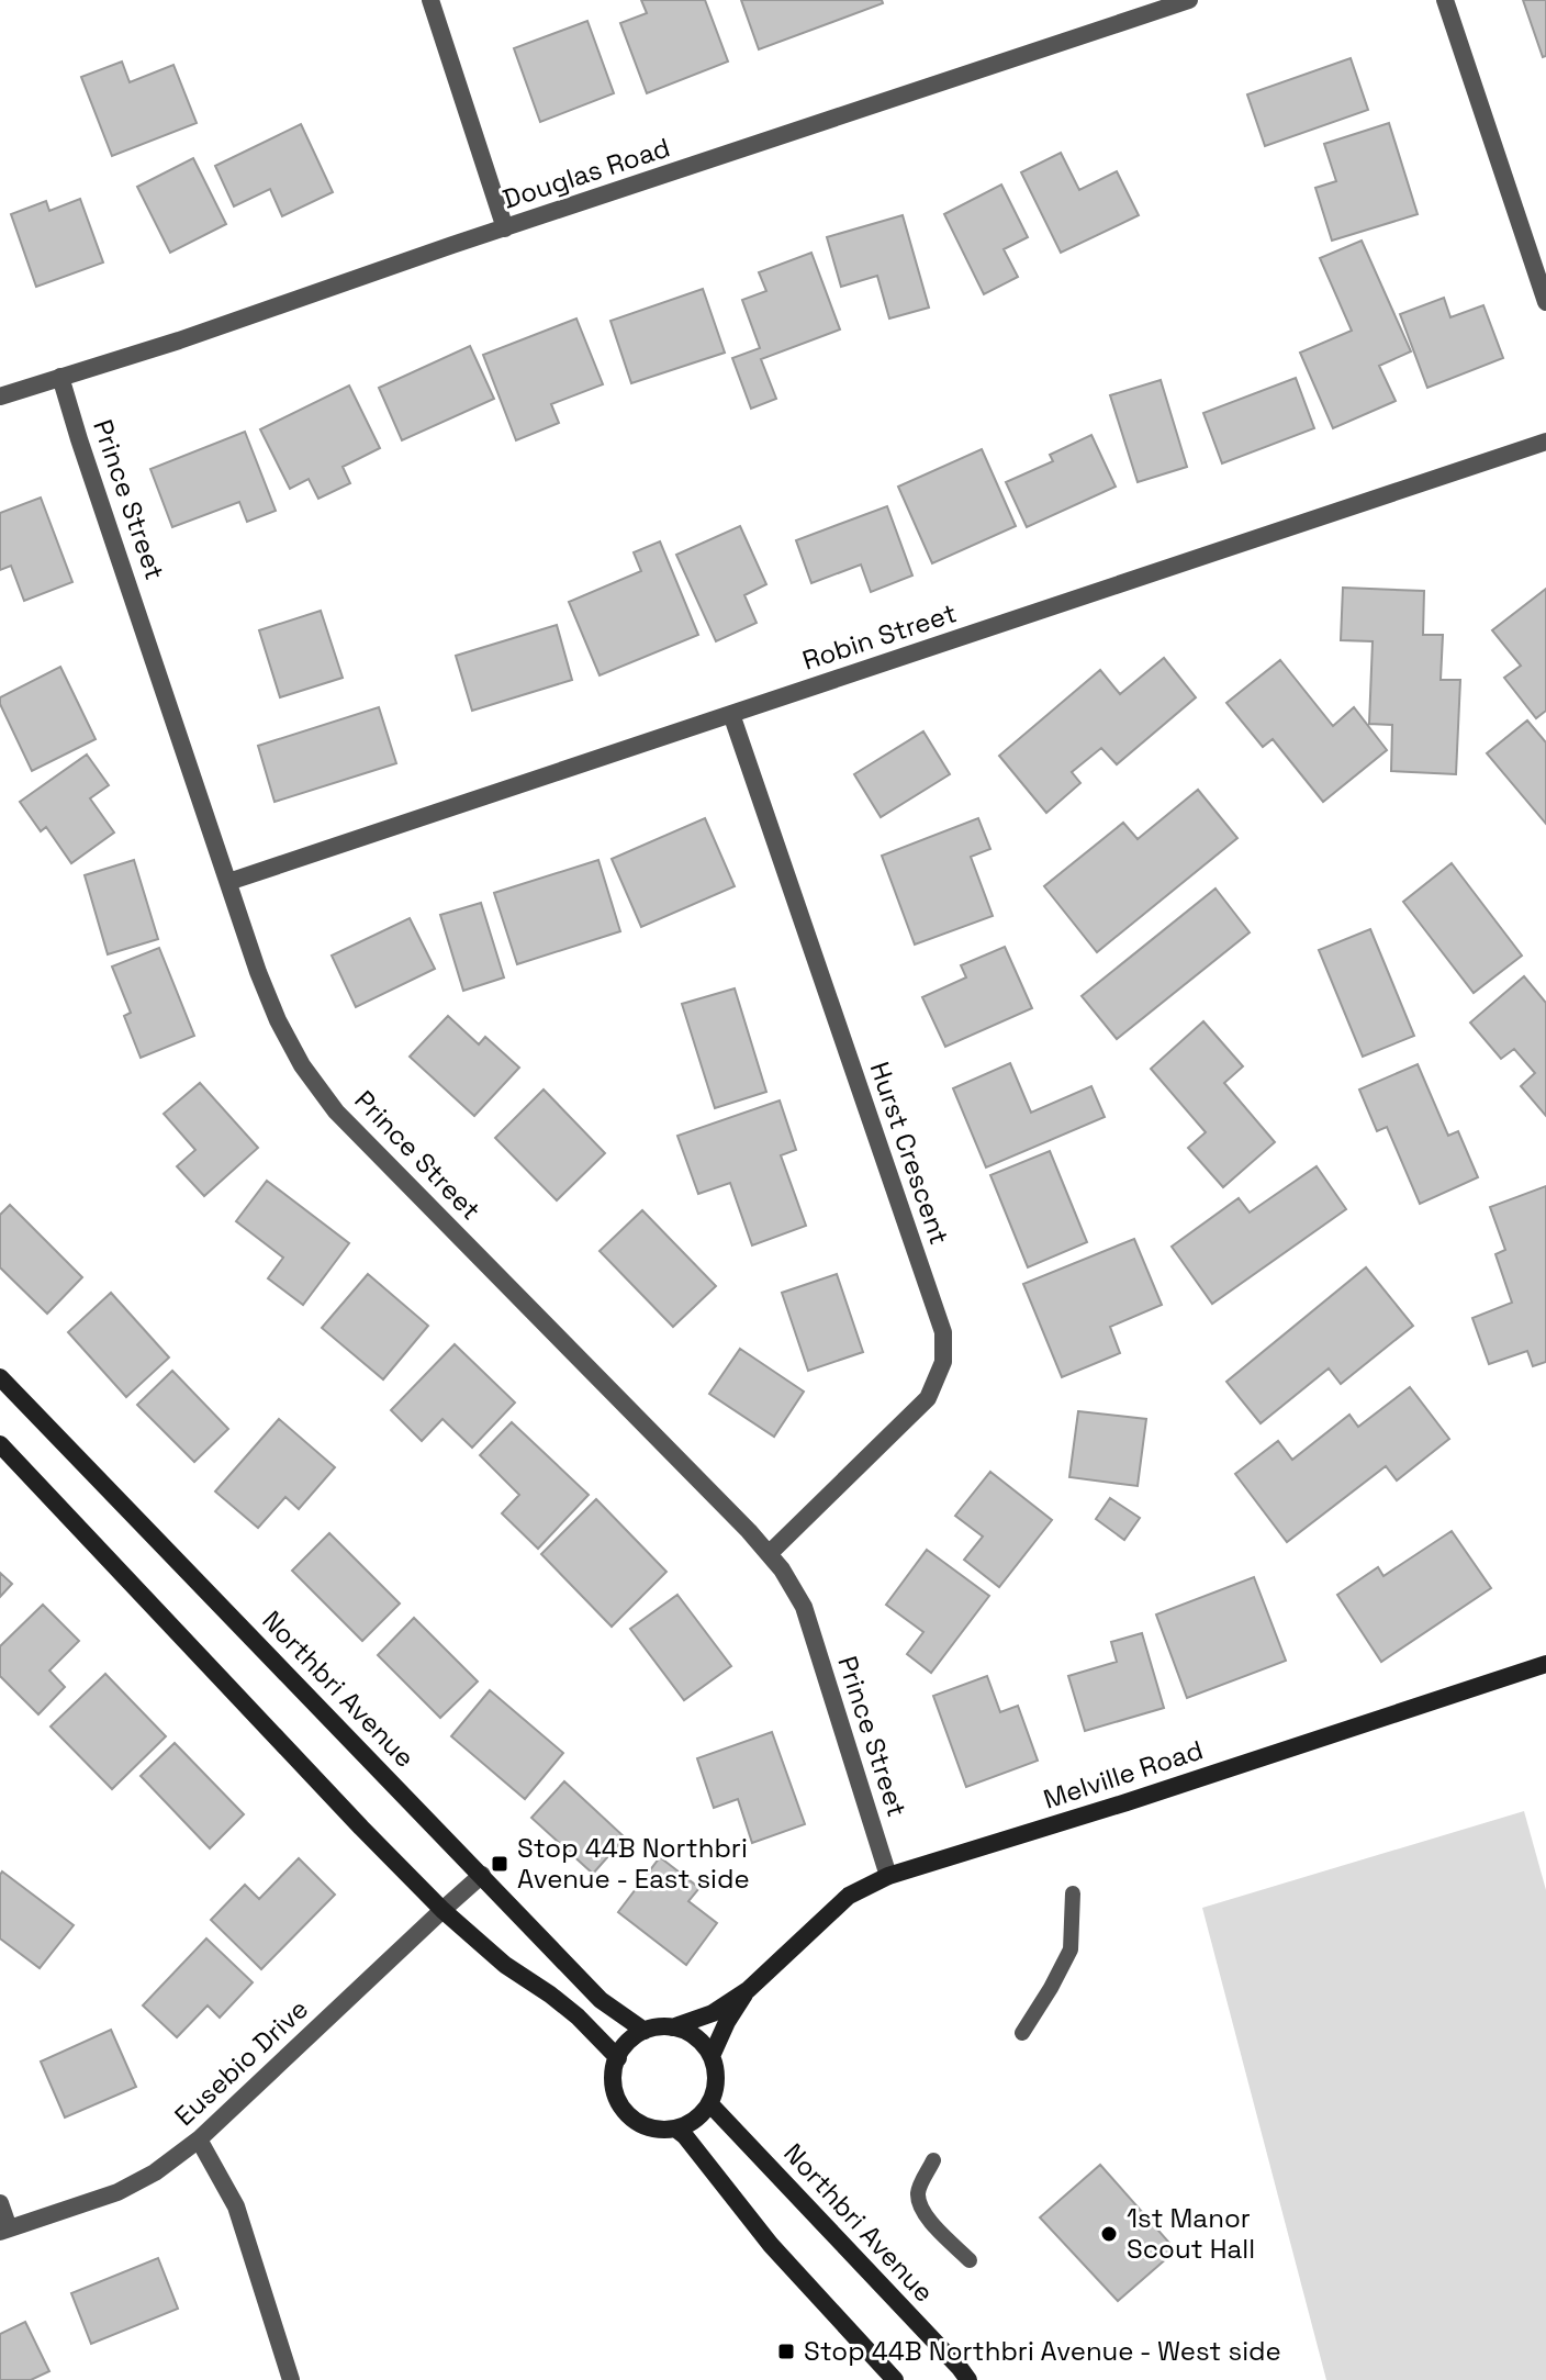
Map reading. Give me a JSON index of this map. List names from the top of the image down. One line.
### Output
{"streets":{"street":["Douglas Road","Prince Street","Robin Street","Hurst Crescent","Northbri Avenue","Melville Road","Eusebio Drive"]},"crossings":[["Douglas Road","Prince Street"],["Prince Street","Robin Street"],["Prince Street","Hurst Crescent"],["Prince Street","Melville Road"],["Robin Street","Hurst Crescent"],["Northbri Avenue","Melville Road"],["Northbri Avenue","Eusebio Drive"]],"places":{"transit":["Stop 44B Northbri Avenue - East side","Stop 44B Northbri Avenue - West side"],"other":["1st Manor Scout Hall"]}}
